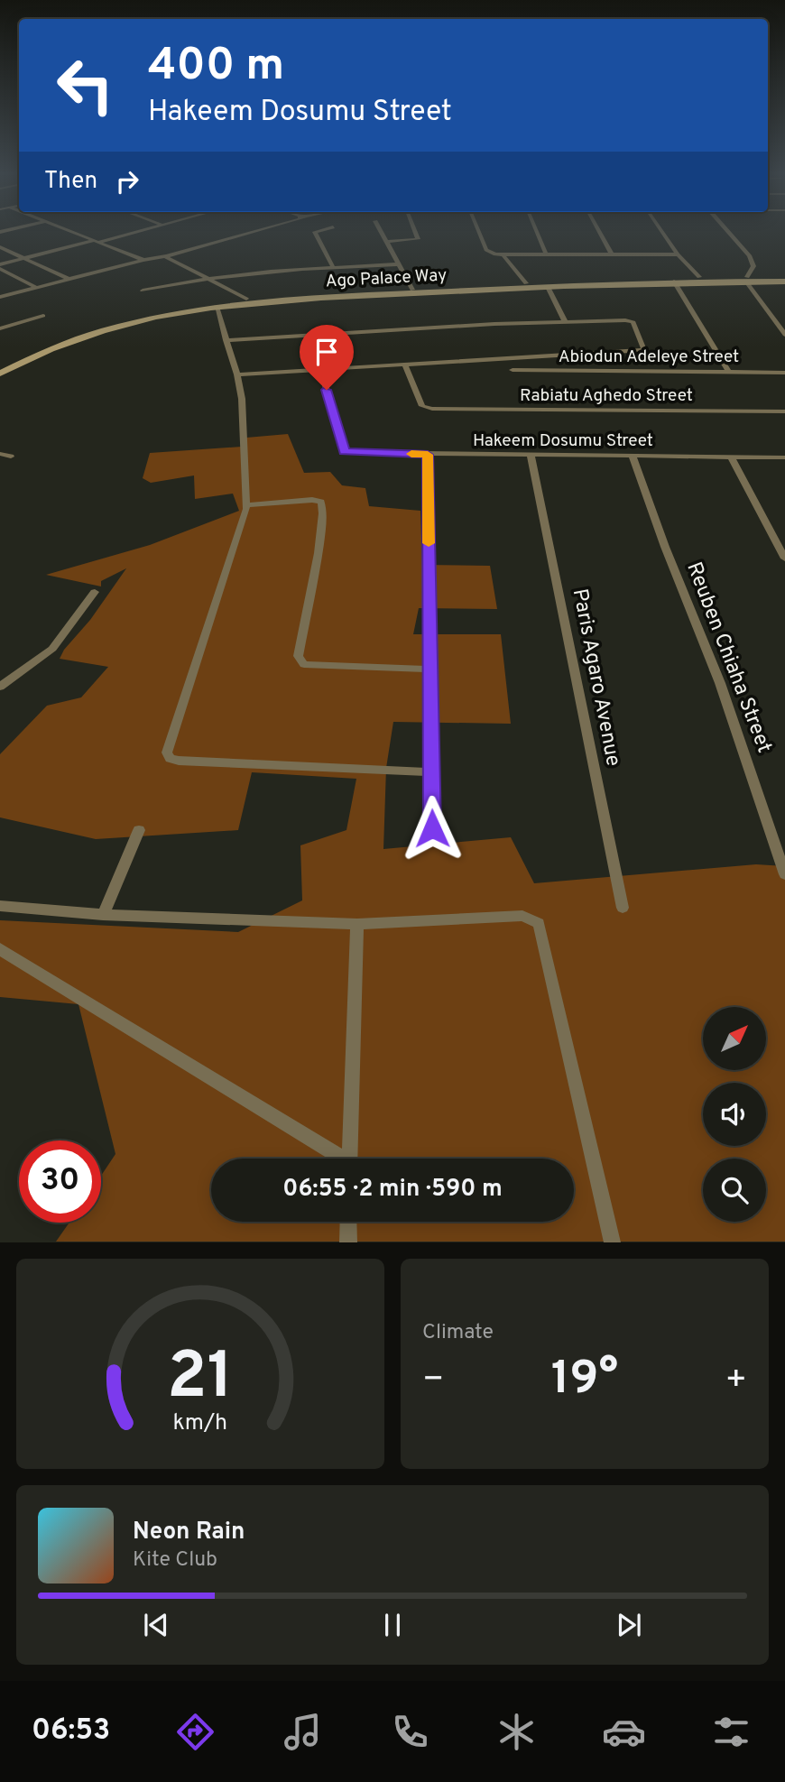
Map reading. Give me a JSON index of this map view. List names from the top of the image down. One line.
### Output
{"streets":{"main road":["Ago Palace Way"],"street":["Abiodun Adeleye Street","Rabiatu Aghedo Street","Hakeem Dosumu Street","Reuben Chiaha Street","Paris Agaro Avenue"]},"crossings":[["Hakeem Dosumu Street","Reuben Chiaha Street"],["Hakeem Dosumu Street","Paris Agaro Avenue"]],"north":"top right","page":{"turn":["400 m","Hakeem Dosumu Street"],"then":"Then","limit":"30","trip":"06:55 · 2 min · 590 m","tile":"Climate","heat":["−","19°","+"],"song":["Neon Rain","Kite Club"],"tabs":"06:53","gauge":["21","km/h"]}}
